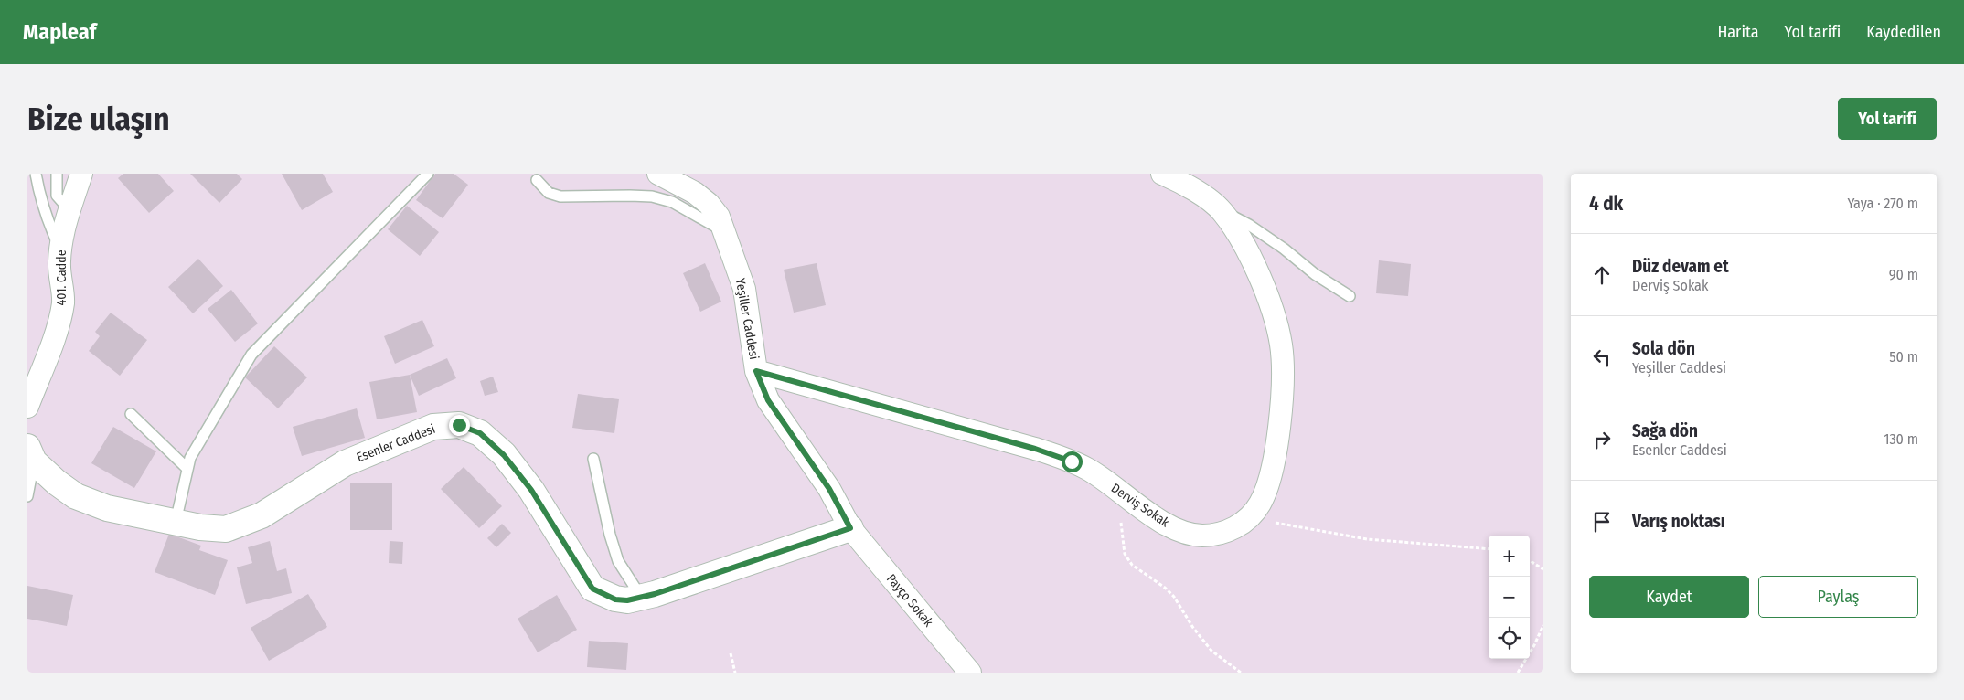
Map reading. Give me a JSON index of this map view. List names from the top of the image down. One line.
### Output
{"streets":{"street":["401. Cadde","Yeşiller Caddesi","Esenler Caddesi","Derviş Sokak","Payço Sokak"]},"crossings":[["Yeşiller Caddesi","Esenler Caddesi"],["Yeşiller Caddesi","Derviş Sokak"],["Yeşiller Caddesi","Payço Sokak"],["Esenler Caddesi","Payço Sokak"]],"page":{"header":"Mapleaf","nav":["Harita","Yol tarifi","Kaydedilen"],"buttons":["Yol tarifi",["Kaydet","Paylaş"]],"title":"Bize ulaşın","heading":["4 dk","Yaya · 270 m"],"list":[["Düz devam et","Derviş Sokak","90 m"],["Sola dön","Yeşiller Caddesi","50 m"],["Sağa dön","Esenler Caddesi","130 m"],"Varış noktası"],"map_buttons":["+","−"]}}
